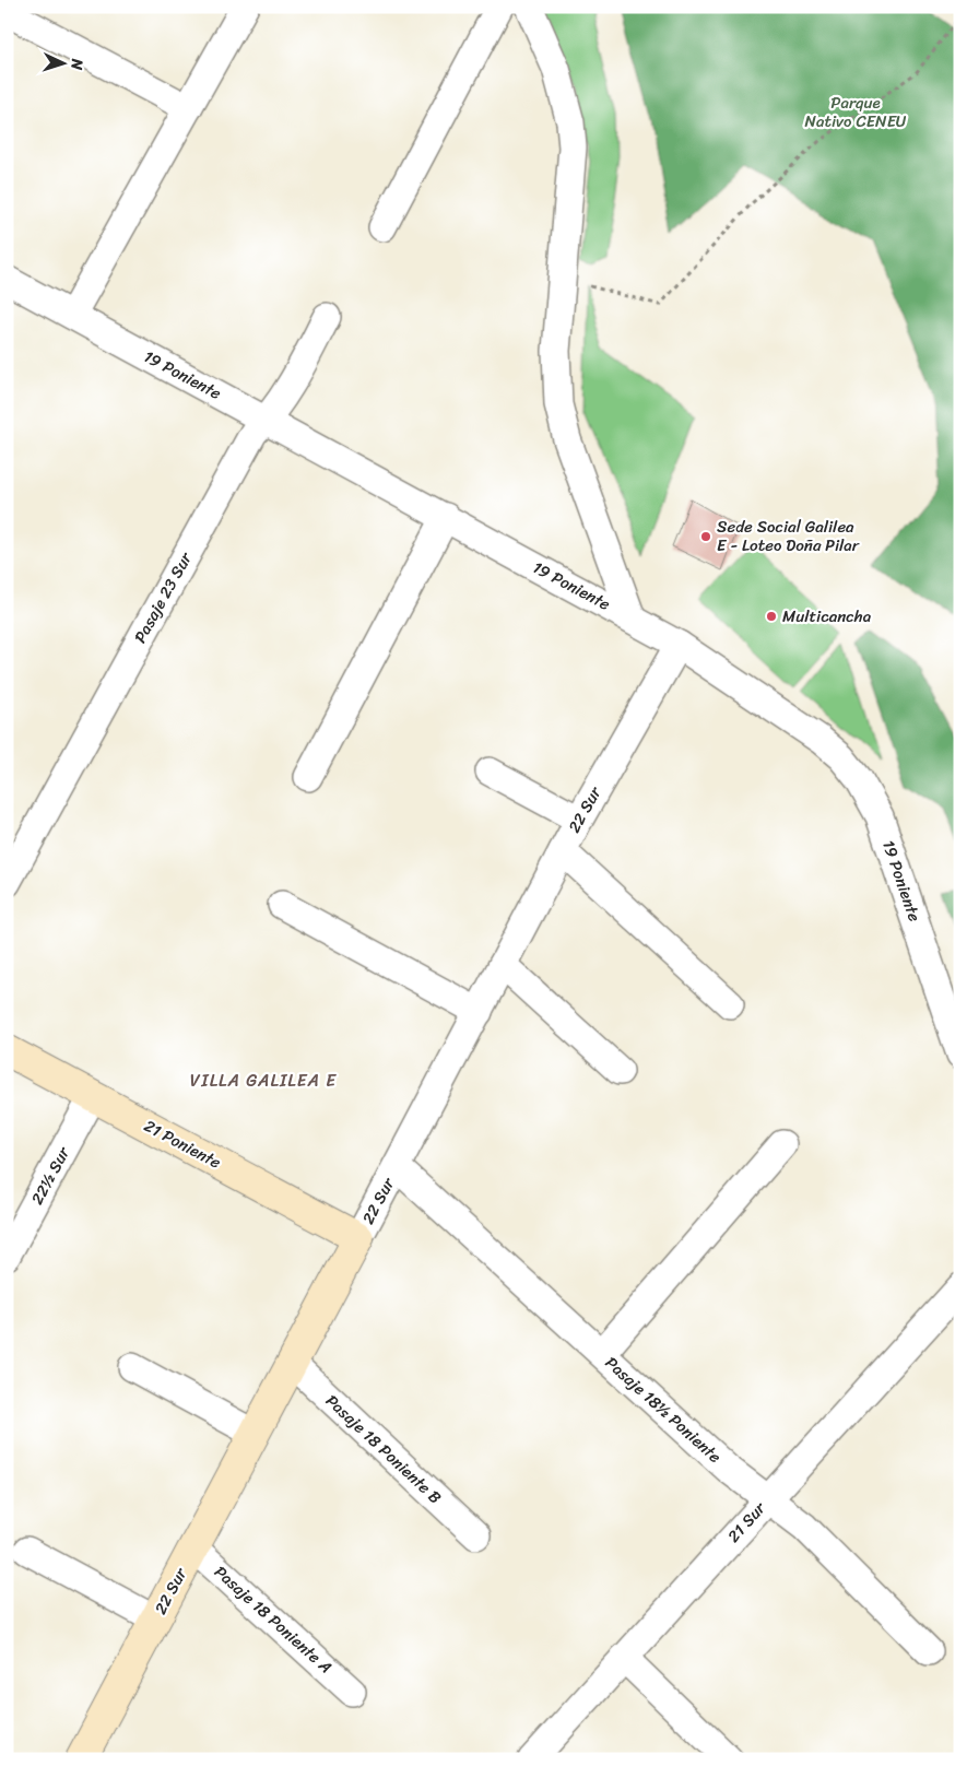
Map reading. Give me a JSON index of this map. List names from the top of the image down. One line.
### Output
{"streets":{"street":["19 Poniente","Pasaje 23 Sur","22 Sur","21 Poniente","22½ Sur","Pasaje 18½ Poniente","Pasaje 18 Poniente B","21 Sur","Pasaje 18 Poniente A"]},"crossings":[["19 Poniente","Pasaje 23 Sur"],["19 Poniente","22 Sur"],["22 Sur","21 Poniente"],["22 Sur","Pasaje 18½ Poniente"],["22 Sur","Pasaje 18 Poniente B"],["22 Sur","Pasaje 18 Poniente A"],["21 Poniente","22½ Sur"],["Pasaje 18½ Poniente","21 Sur"]],"districts":["VILLA GALILEA E"],"parks":["Parque Nativo CENEU"],"places":["Sede Social Galilea E - Loteo Doña Pilar","Multicancha"],"north":"right"}
